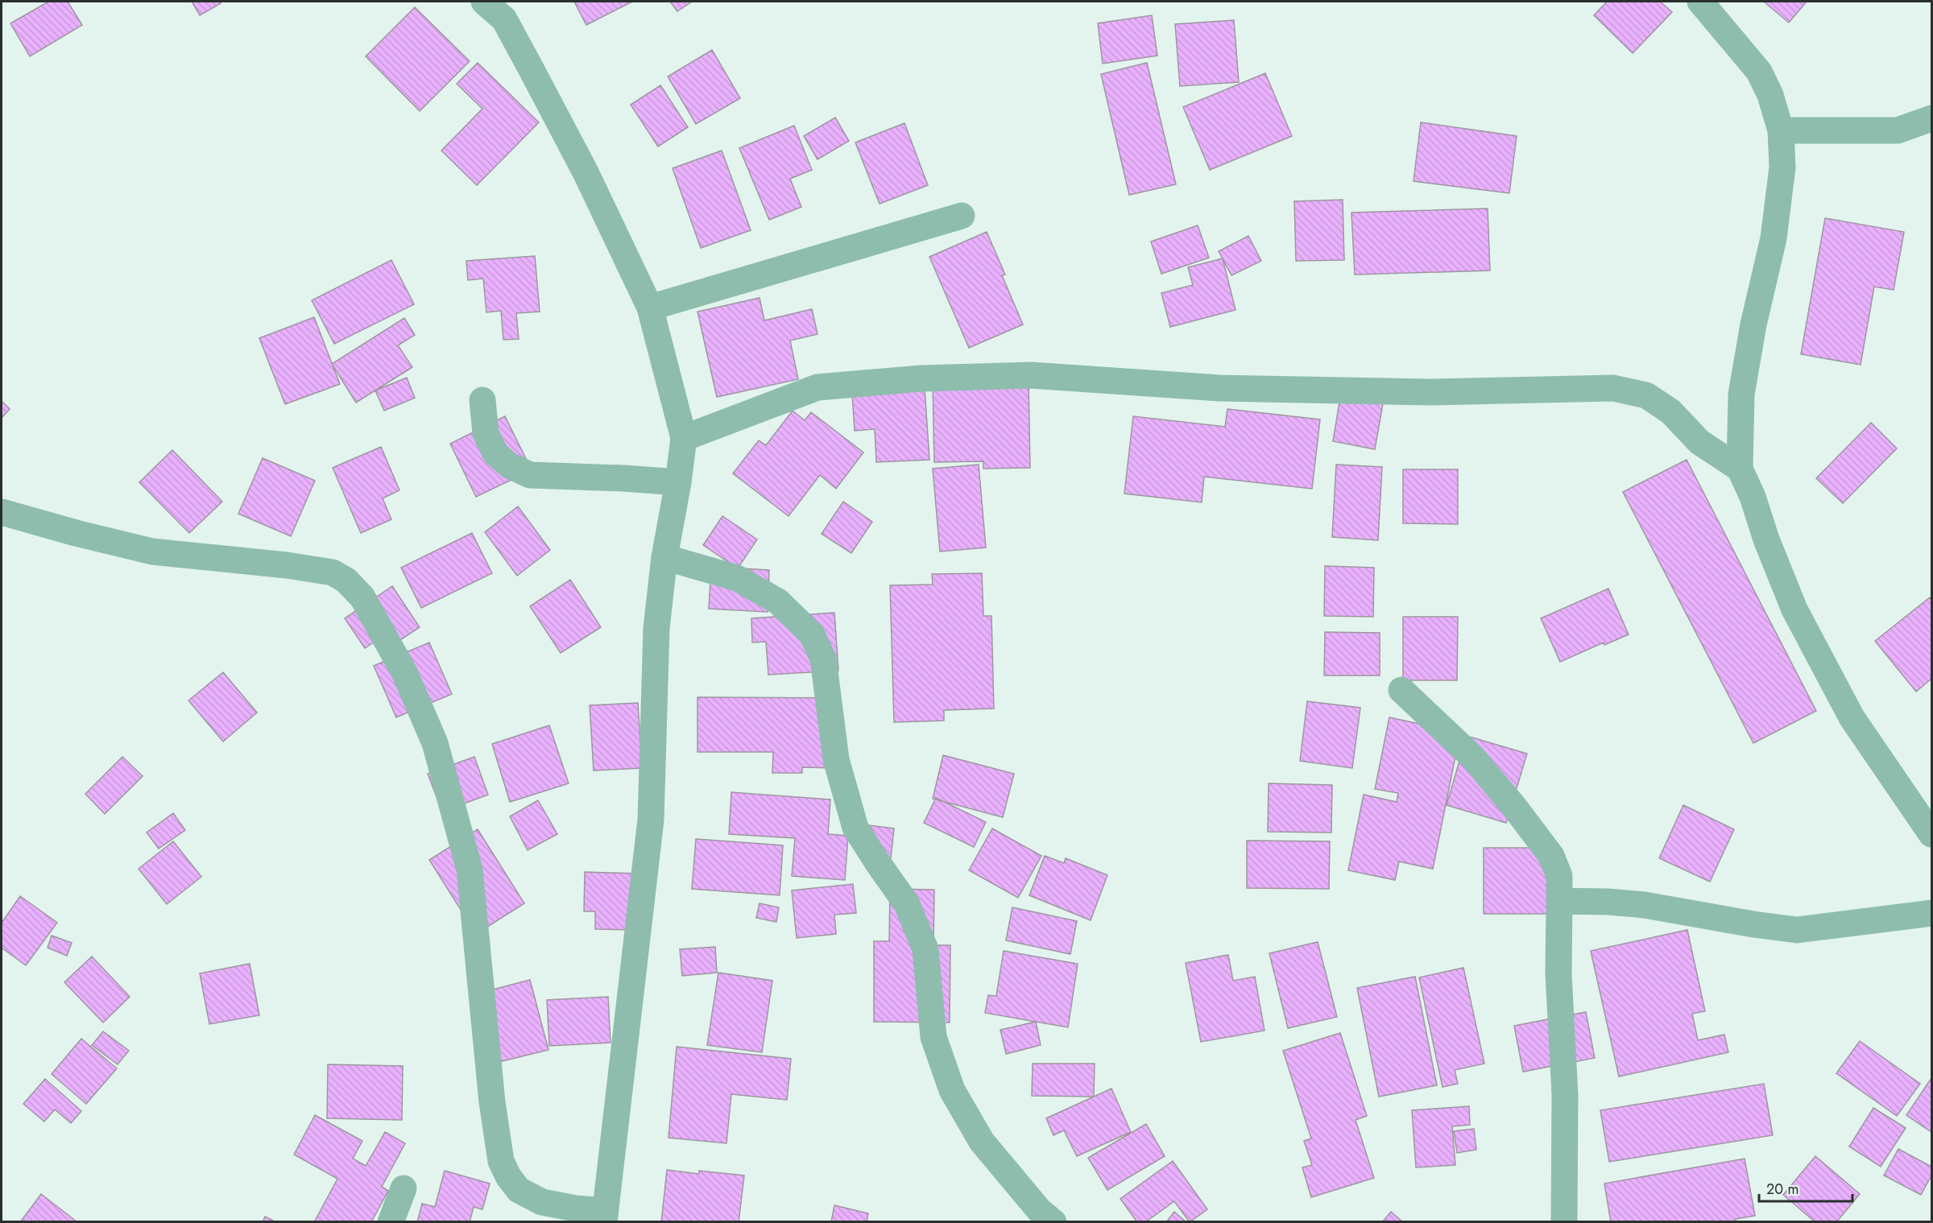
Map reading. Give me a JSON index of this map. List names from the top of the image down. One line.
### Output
{"scale_bar":"20 m"}
